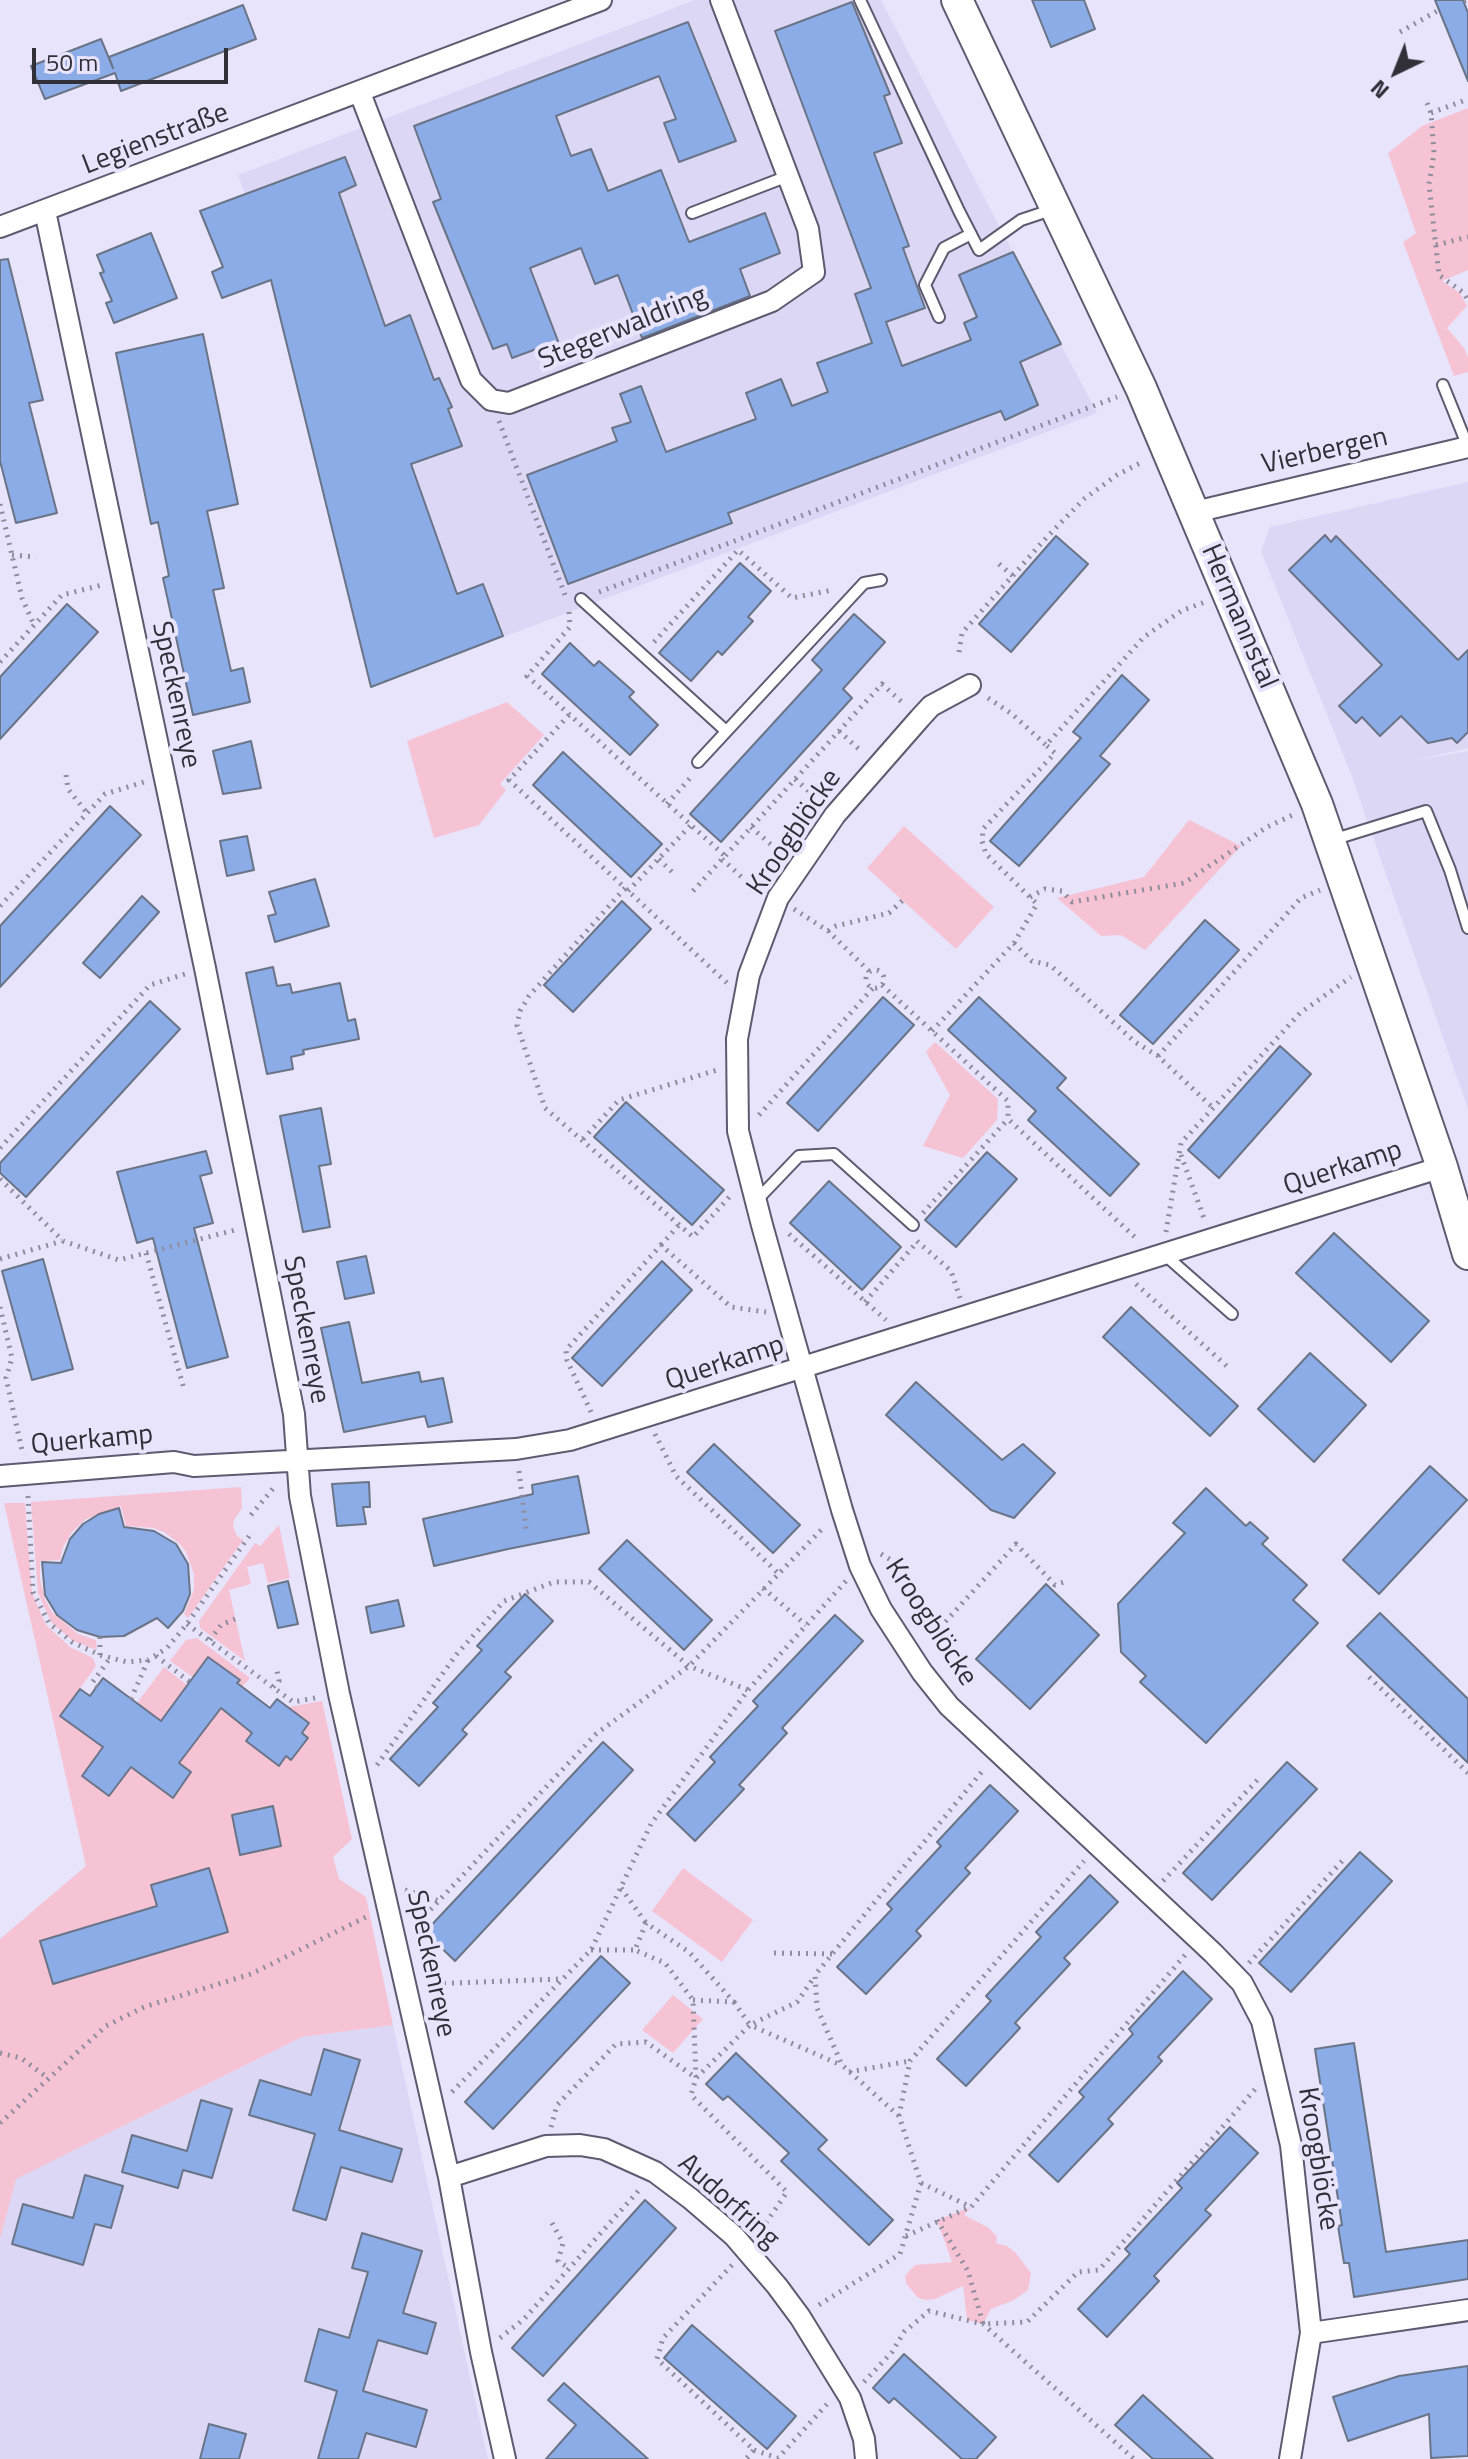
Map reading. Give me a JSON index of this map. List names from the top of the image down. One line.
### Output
{"streets":{"street":["Legienstraße","Stegerwaldring","Vierbergen","Hermannstal","Speckenreye","Kroogblöcke","Querkamp","Audorfring"]},"crossings":[["Legienstraße","Speckenreye"],["Vierbergen","Hermannstal"],["Hermannstal","Querkamp"],["Speckenreye","Querkamp"],["Speckenreye","Audorfring"],["Kroogblöcke","Querkamp"]],"scale_bar":"50 m","north":"bottom left"}
